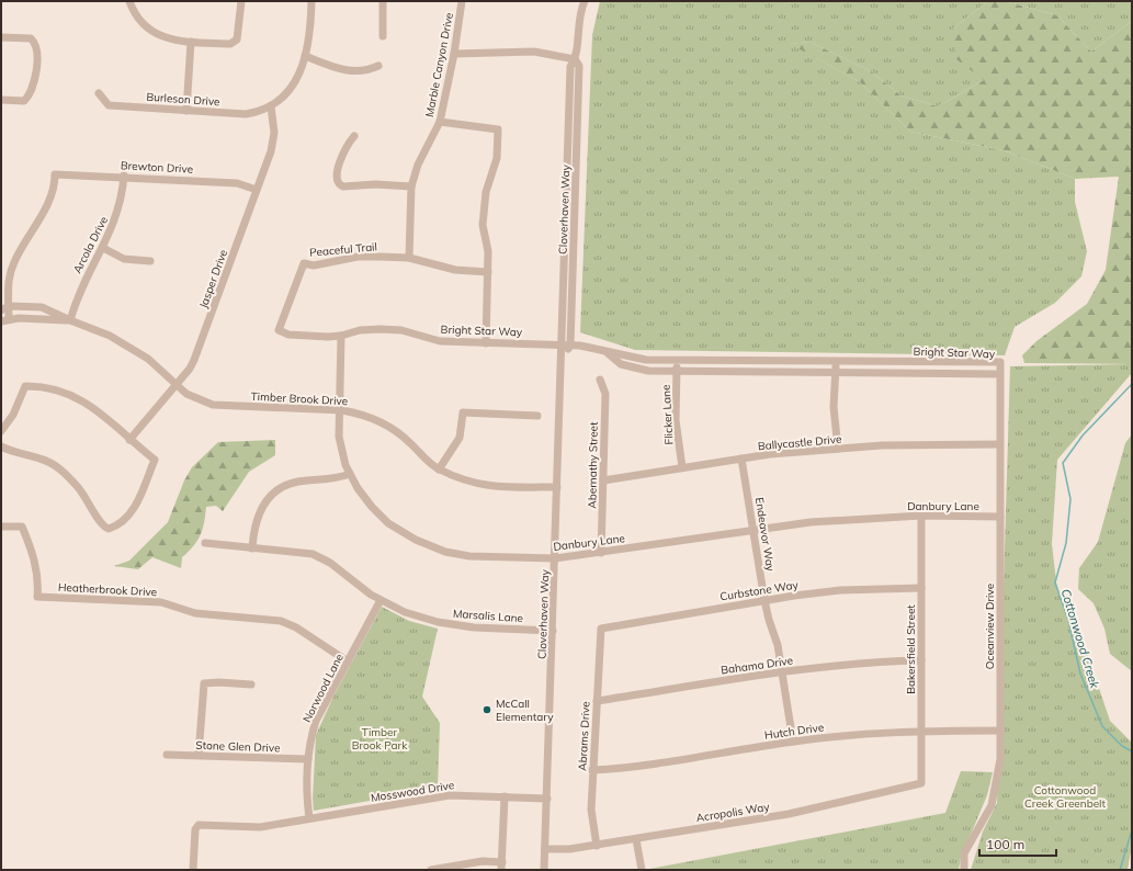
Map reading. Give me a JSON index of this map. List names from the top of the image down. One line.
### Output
{"streets":{"street":["Marble Canyon Drive","Burleson Drive","Brewton Drive","Cloverhaven Way","Arcola Drive","Peaceful Trail","Jasper Drive","Bright Star Way","Timber Brook Drive","Flicker Lane","Ballycastle Drive","Abernathy Street","Danbury Lane","Endeavor Way","Heatherbrook Drive","Curbstone Way","Marsalis Lane","Oceanview Drive","Bakersfield Street","Bahama Drive","Norwood Lane","Hutch Drive","Abrams Drive","Stone Glen Drive","Mosswood Drive","Acropolis Way"]},"crossings":[["Marble Canyon Drive","Peaceful Trail"],["Burleson Drive","Jasper Drive"],["Brewton Drive","Arcola Drive"],["Brewton Drive","Jasper Drive"],["Brewton Drive","Timber Brook Drive"],["Cloverhaven Way","Bright Star Way"],["Cloverhaven Way","Timber Brook Drive"],["Cloverhaven Way","Danbury Lane"],["Cloverhaven Way","Marsalis Lane"],["Cloverhaven Way","Mosswood Drive"],["Cloverhaven Way","Acropolis Way"],["Arcola Drive","Timber Brook Drive"],["Peaceful Trail","Bright Star Way"],["Jasper Drive","Timber Brook Drive"],["Bright Star Way","Flicker Lane"],["Bright Star Way","Danbury Lane"],["Bright Star Way","Oceanview Drive"],["Timber Brook Drive","Danbury Lane"],["Flicker Lane","Ballycastle Drive"],["Ballycastle Drive","Abernathy Street"],["Ballycastle Drive","Endeavor Way"],["Ballycastle Drive","Oceanview Drive"],["Abernathy Street","Danbury Lane"],["Danbury Lane","Endeavor Way"],["Danbury Lane","Oceanview Drive"],["Danbury Lane","Bakersfield Street"],["Endeavor Way","Curbstone Way"],["Endeavor Way","Bahama Drive"],["Endeavor Way","Hutch Drive"],["Heatherbrook Drive","Norwood Lane"],["Curbstone Way","Bakersfield Street"],["Curbstone Way","Abrams Drive"],["Marsalis Lane","Norwood Lane"],["Oceanview Drive","Hutch Drive"],["Bakersfield Street","Bahama Drive"],["Bakersfield Street","Hutch Drive"],["Bakersfield Street","Acropolis Way"],["Bahama Drive","Abrams Drive"],["Norwood Lane","Stone Glen Drive"],["Norwood Lane","Mosswood Drive"],["Hutch Drive","Abrams Drive"],["Abrams Drive","Acropolis Way"]],"water":["Cottonwood Creek"],"parks":["Timber Brook Park","Cottonwood Creek Greenbelt"],"places":["McCall Elementary"],"scale_bar":"100 m"}
